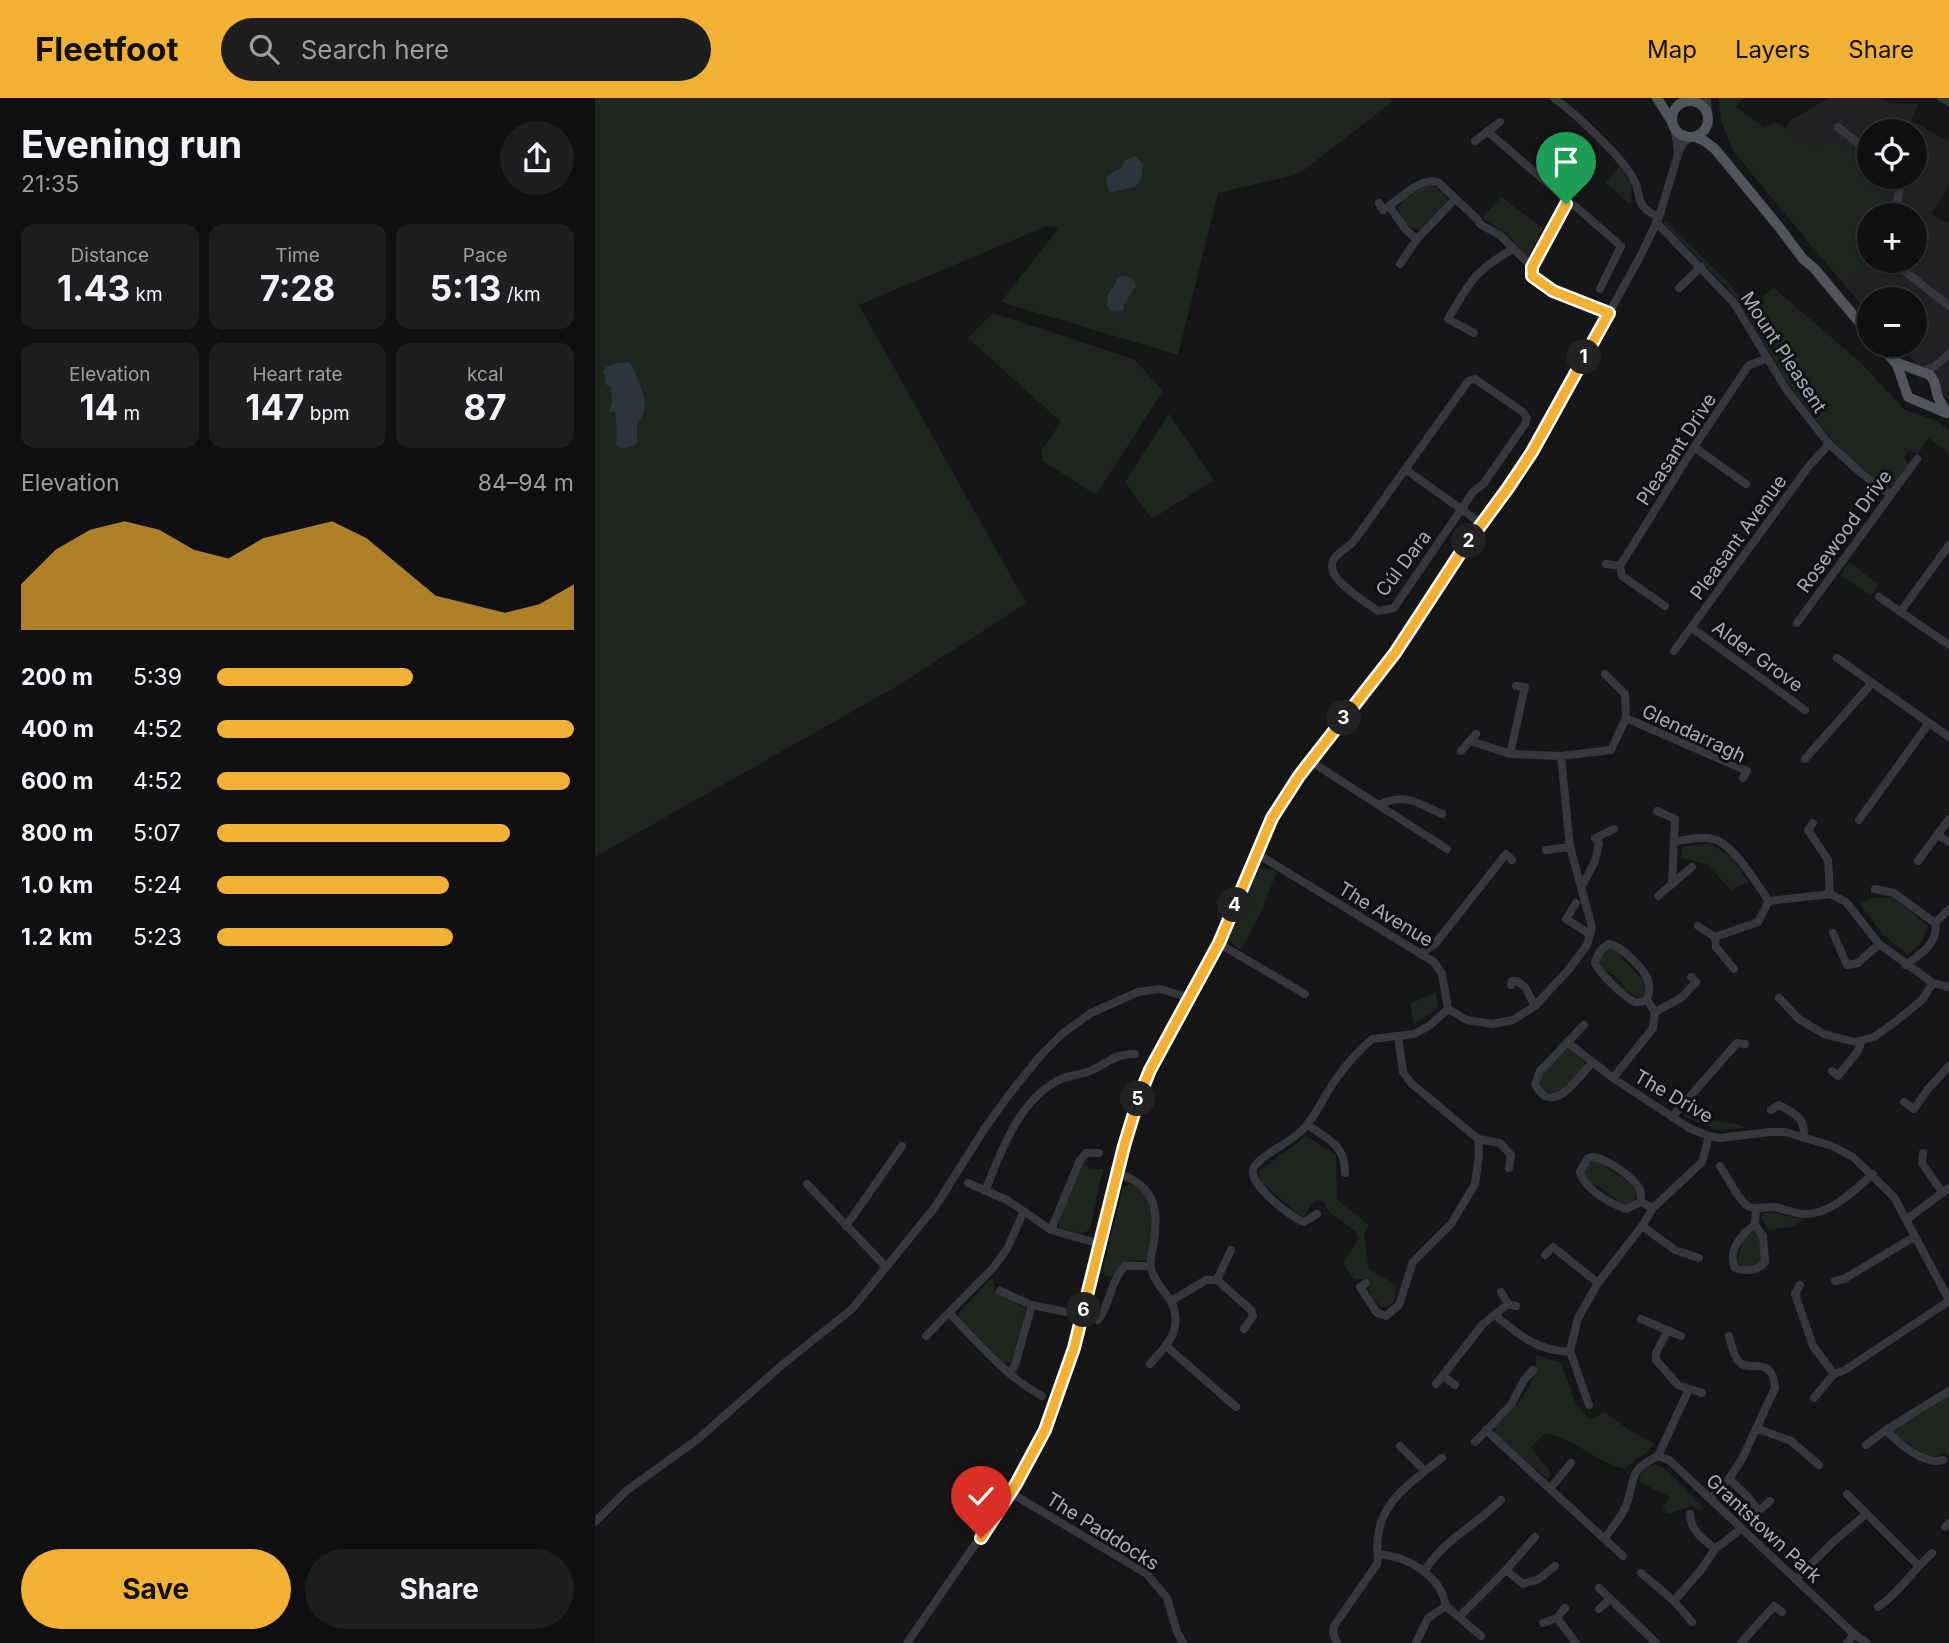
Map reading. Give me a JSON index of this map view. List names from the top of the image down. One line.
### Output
{"streets":{"street":["Mount Pleasent","Pleasant Drive","Rosewood Drive","Pleasant Avenue","Cúl Dara","Alder Grove","Glendarragh","The Avenue","The Drive","Grantstown Park","The Paddocks"]},"crossings":[["Mount Pleasent","Pleasant Drive"],["Mount Pleasent","Rosewood Drive"],["Mount Pleasent","Pleasant Avenue"],["Pleasant Avenue","Alder Grove"]],"page":{"header":"Fleetfoot","search":"Search here","nav":["Map","Layers","Share"],"heading":["Evening run","21:35"],"map_buttons":["+","−"],"stats":[["Distance","1.43 km"],["Time","7:28"],["Pace","5:13 /km"],["Elevation","14 m"],["Heart rate","147 bpm"],["kcal","87"]],"pins":["1","2","3","4","5","6"],"chart":["Elevation","84–94 m"],"list":[{"name":"200 m","note":"5:39"},{"name":"400 m","note":"4:52"},{"name":"600 m","note":"4:52"},{"name":"800 m","note":"5:07"},{"name":"1.0 km","note":"5:24"},{"name":"1.2 km","note":"5:23"}],"buttons":["Save","Share"]}}
